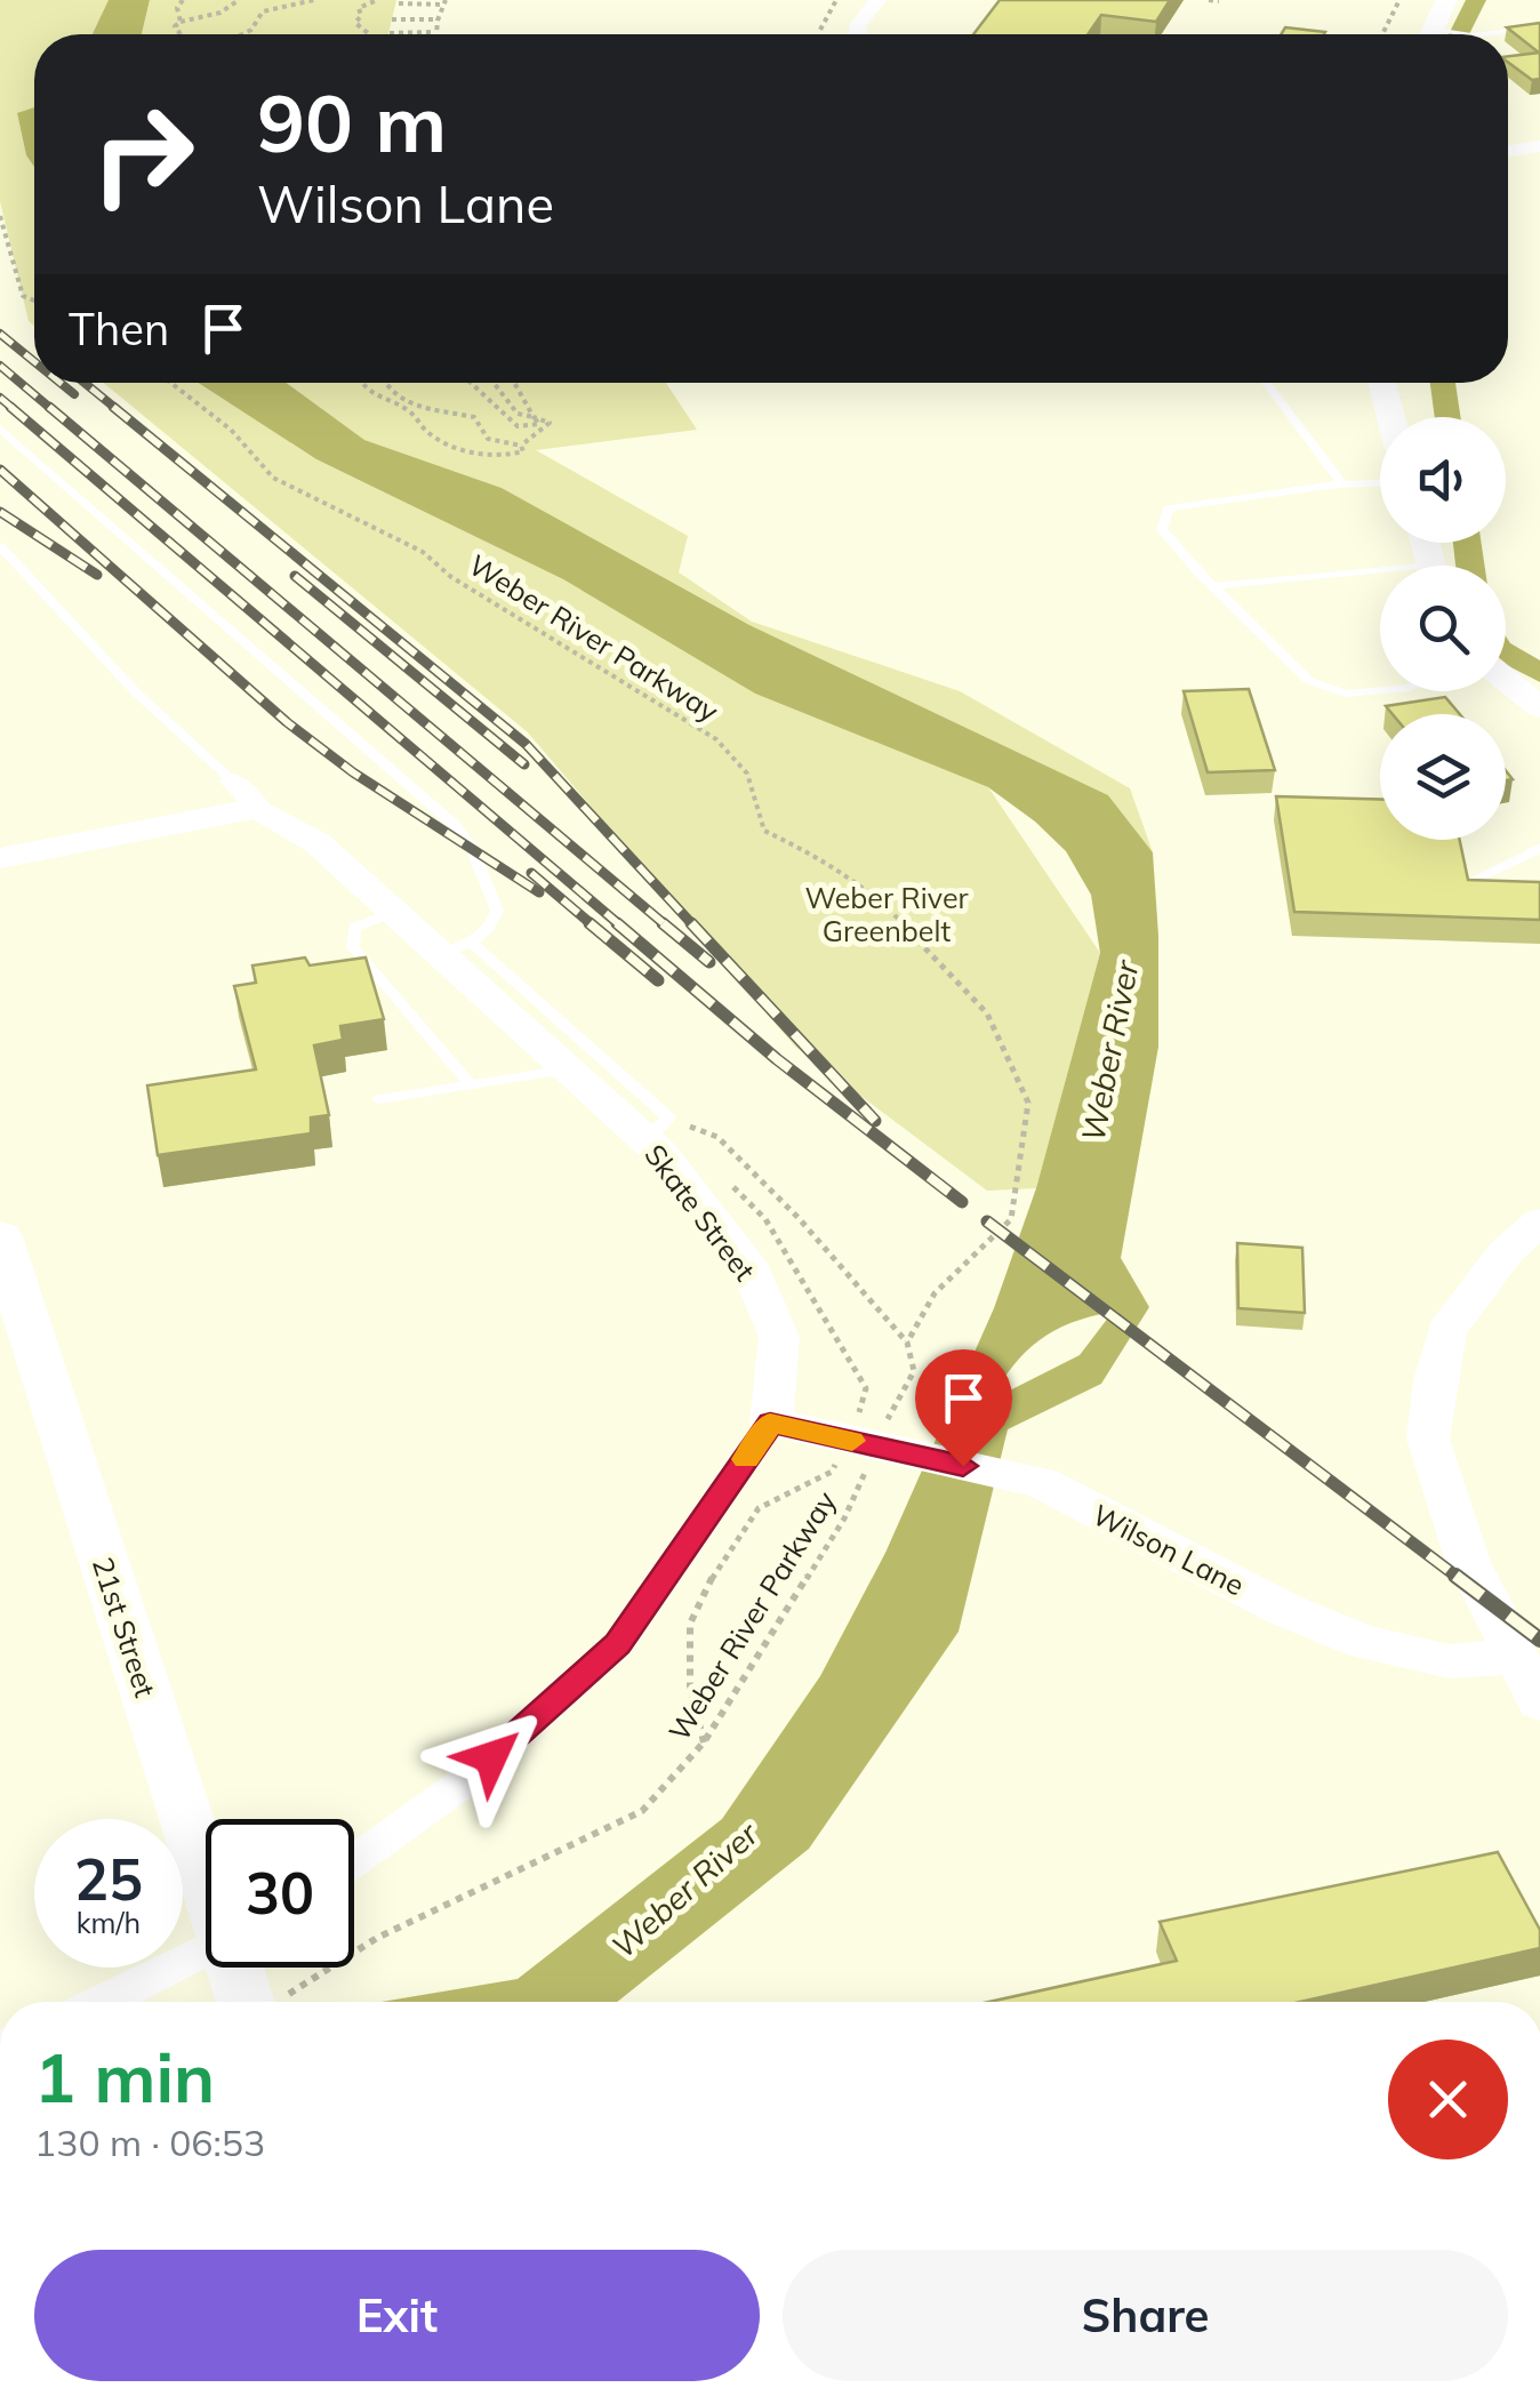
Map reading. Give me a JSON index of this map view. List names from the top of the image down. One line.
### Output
{"streets":{"main road":["21st Street"],"street":["Skate Street","Wilson Lane"],"path":["Weber River Parkway"]},"crossings":[["Weber River Parkway","Wilson Lane"],["Skate Street","Wilson Lane"]],"water":["Weber River"],"parks":["Weber River Greenbelt"],"page":{"turn":["90 m","Wilson Lane"],"then":"Then","speed":"25 km/h","limit":"30","heading":["1 min","130 m · 06:53"],"buttons":["Exit","Share"]}}
